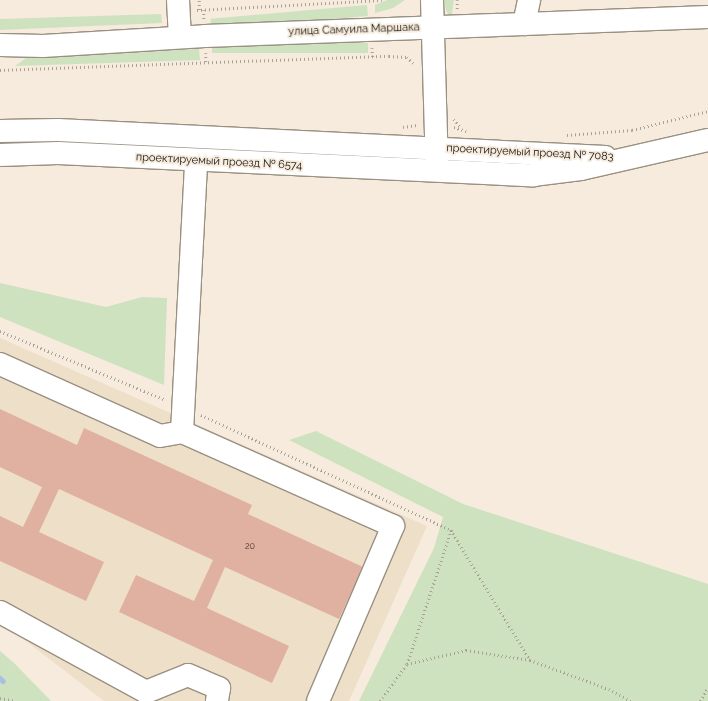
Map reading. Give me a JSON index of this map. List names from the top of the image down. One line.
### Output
{"streets":{"main road":["улица Самуила Маршака","проектируемый проезд № 7083","проектируемый проезд № 6574"]},"crossings":[["проектируемый проезд № 7083","проектируемый проезд № 6574"]],"house_numbers":["20"]}
